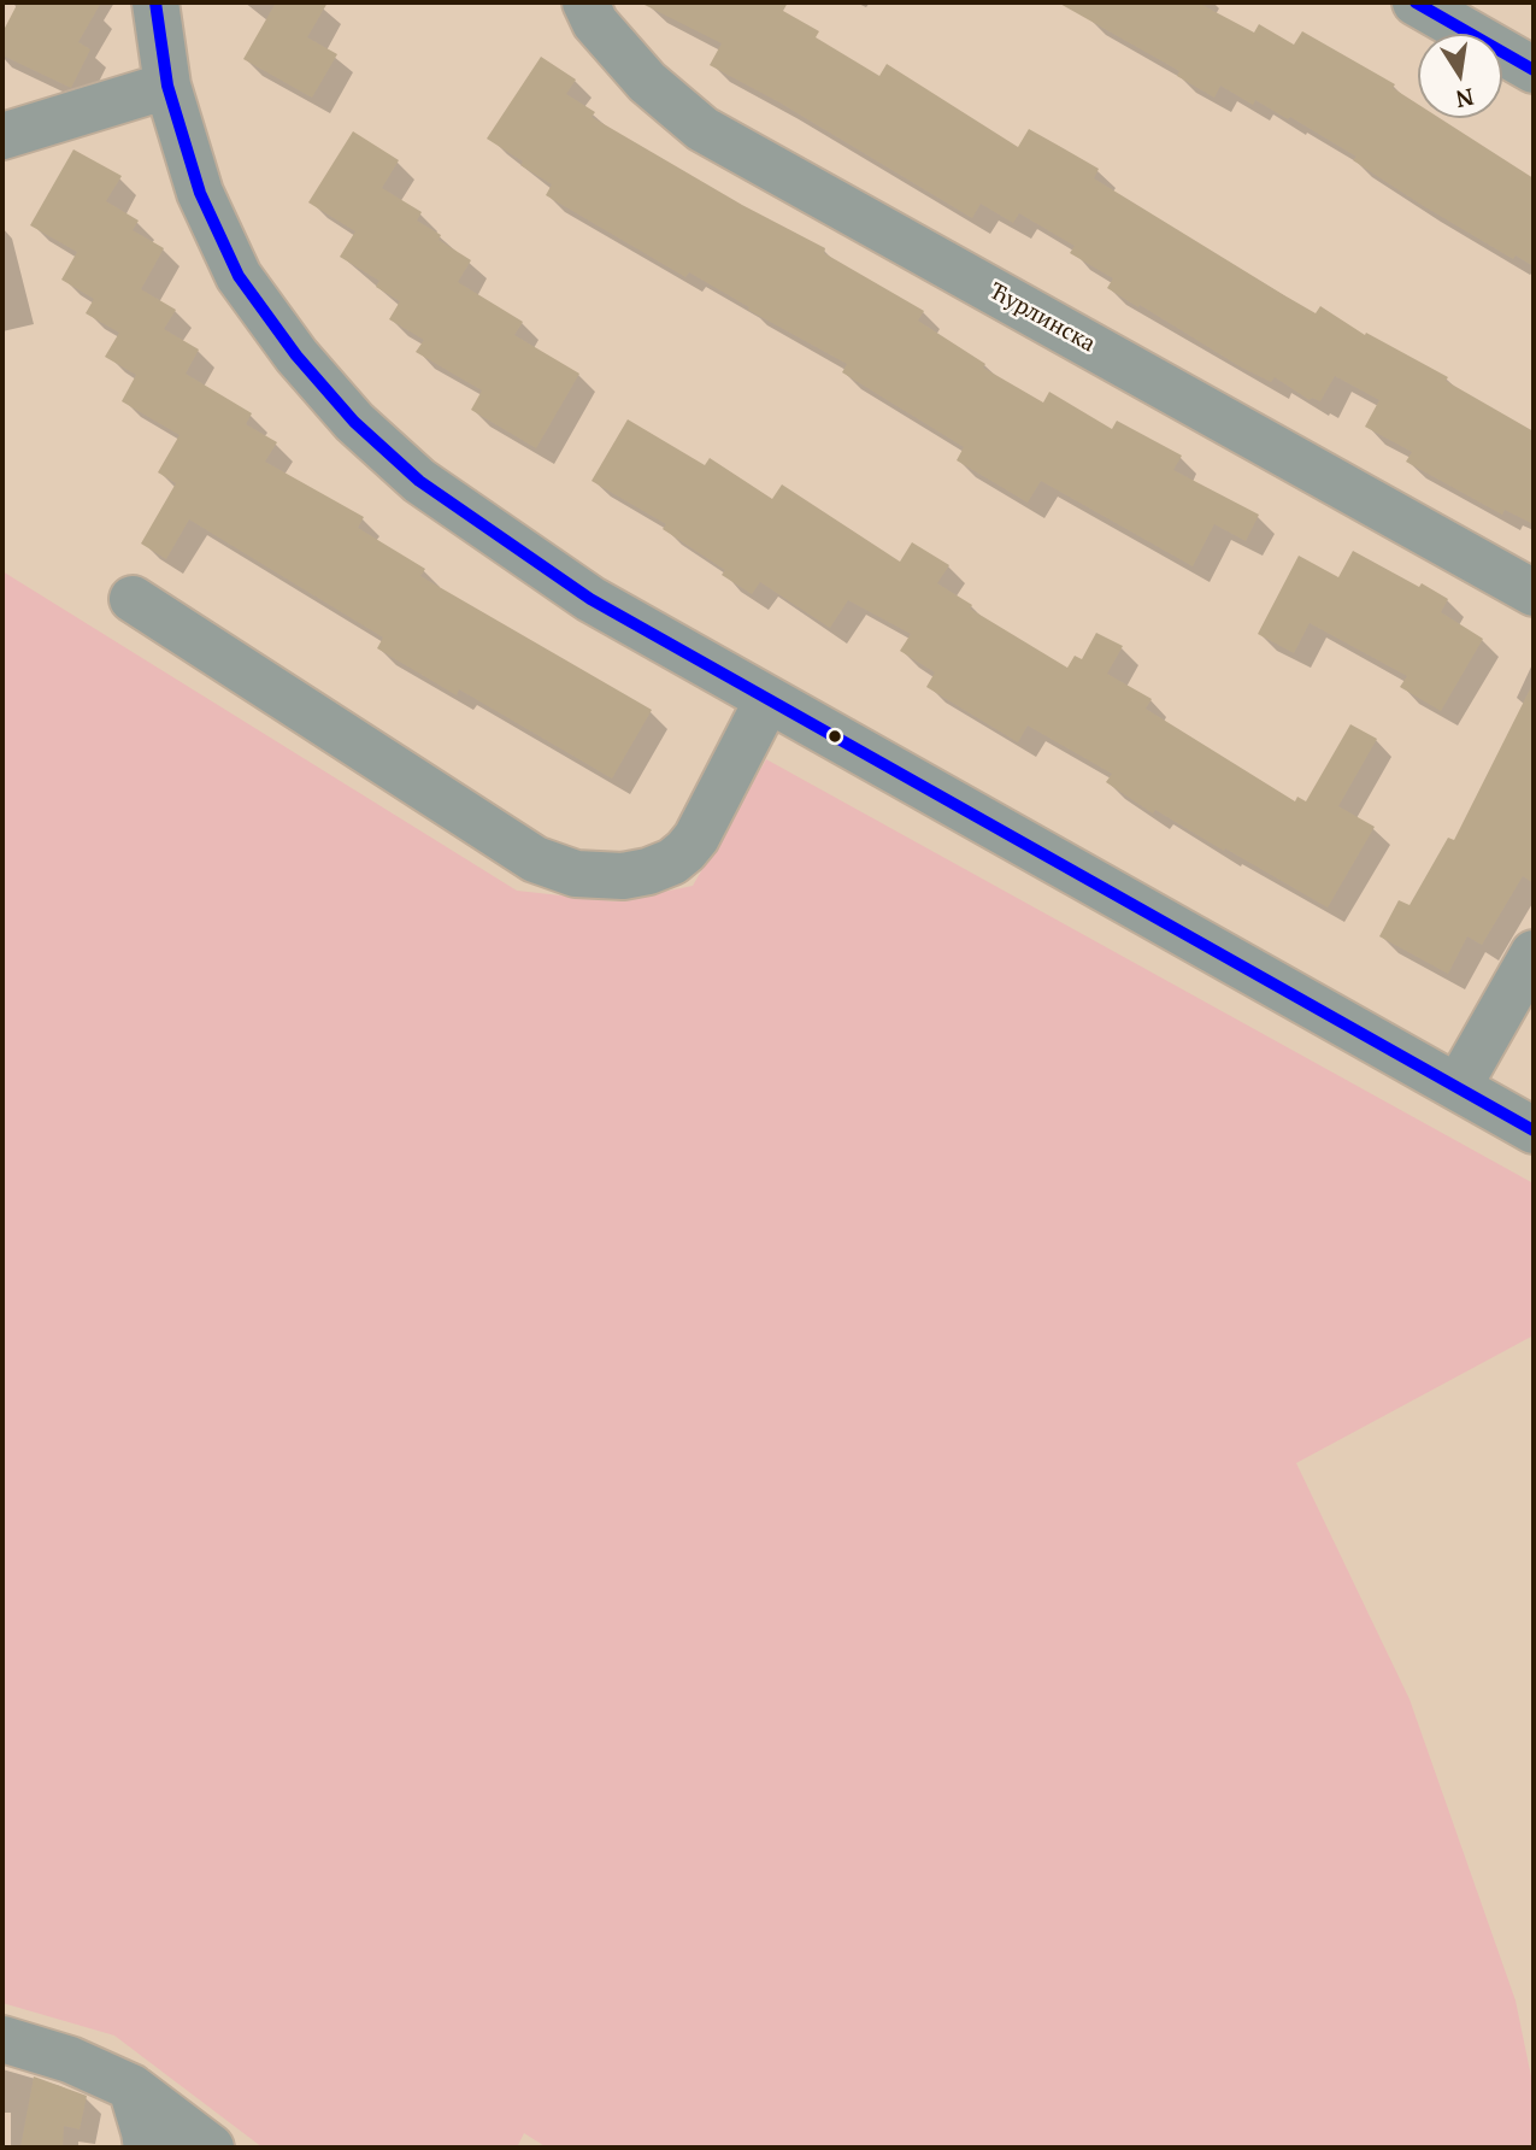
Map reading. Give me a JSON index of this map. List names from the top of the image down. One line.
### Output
{"streets":{"street":["Ћурлинска"]},"north":"bottom"}
